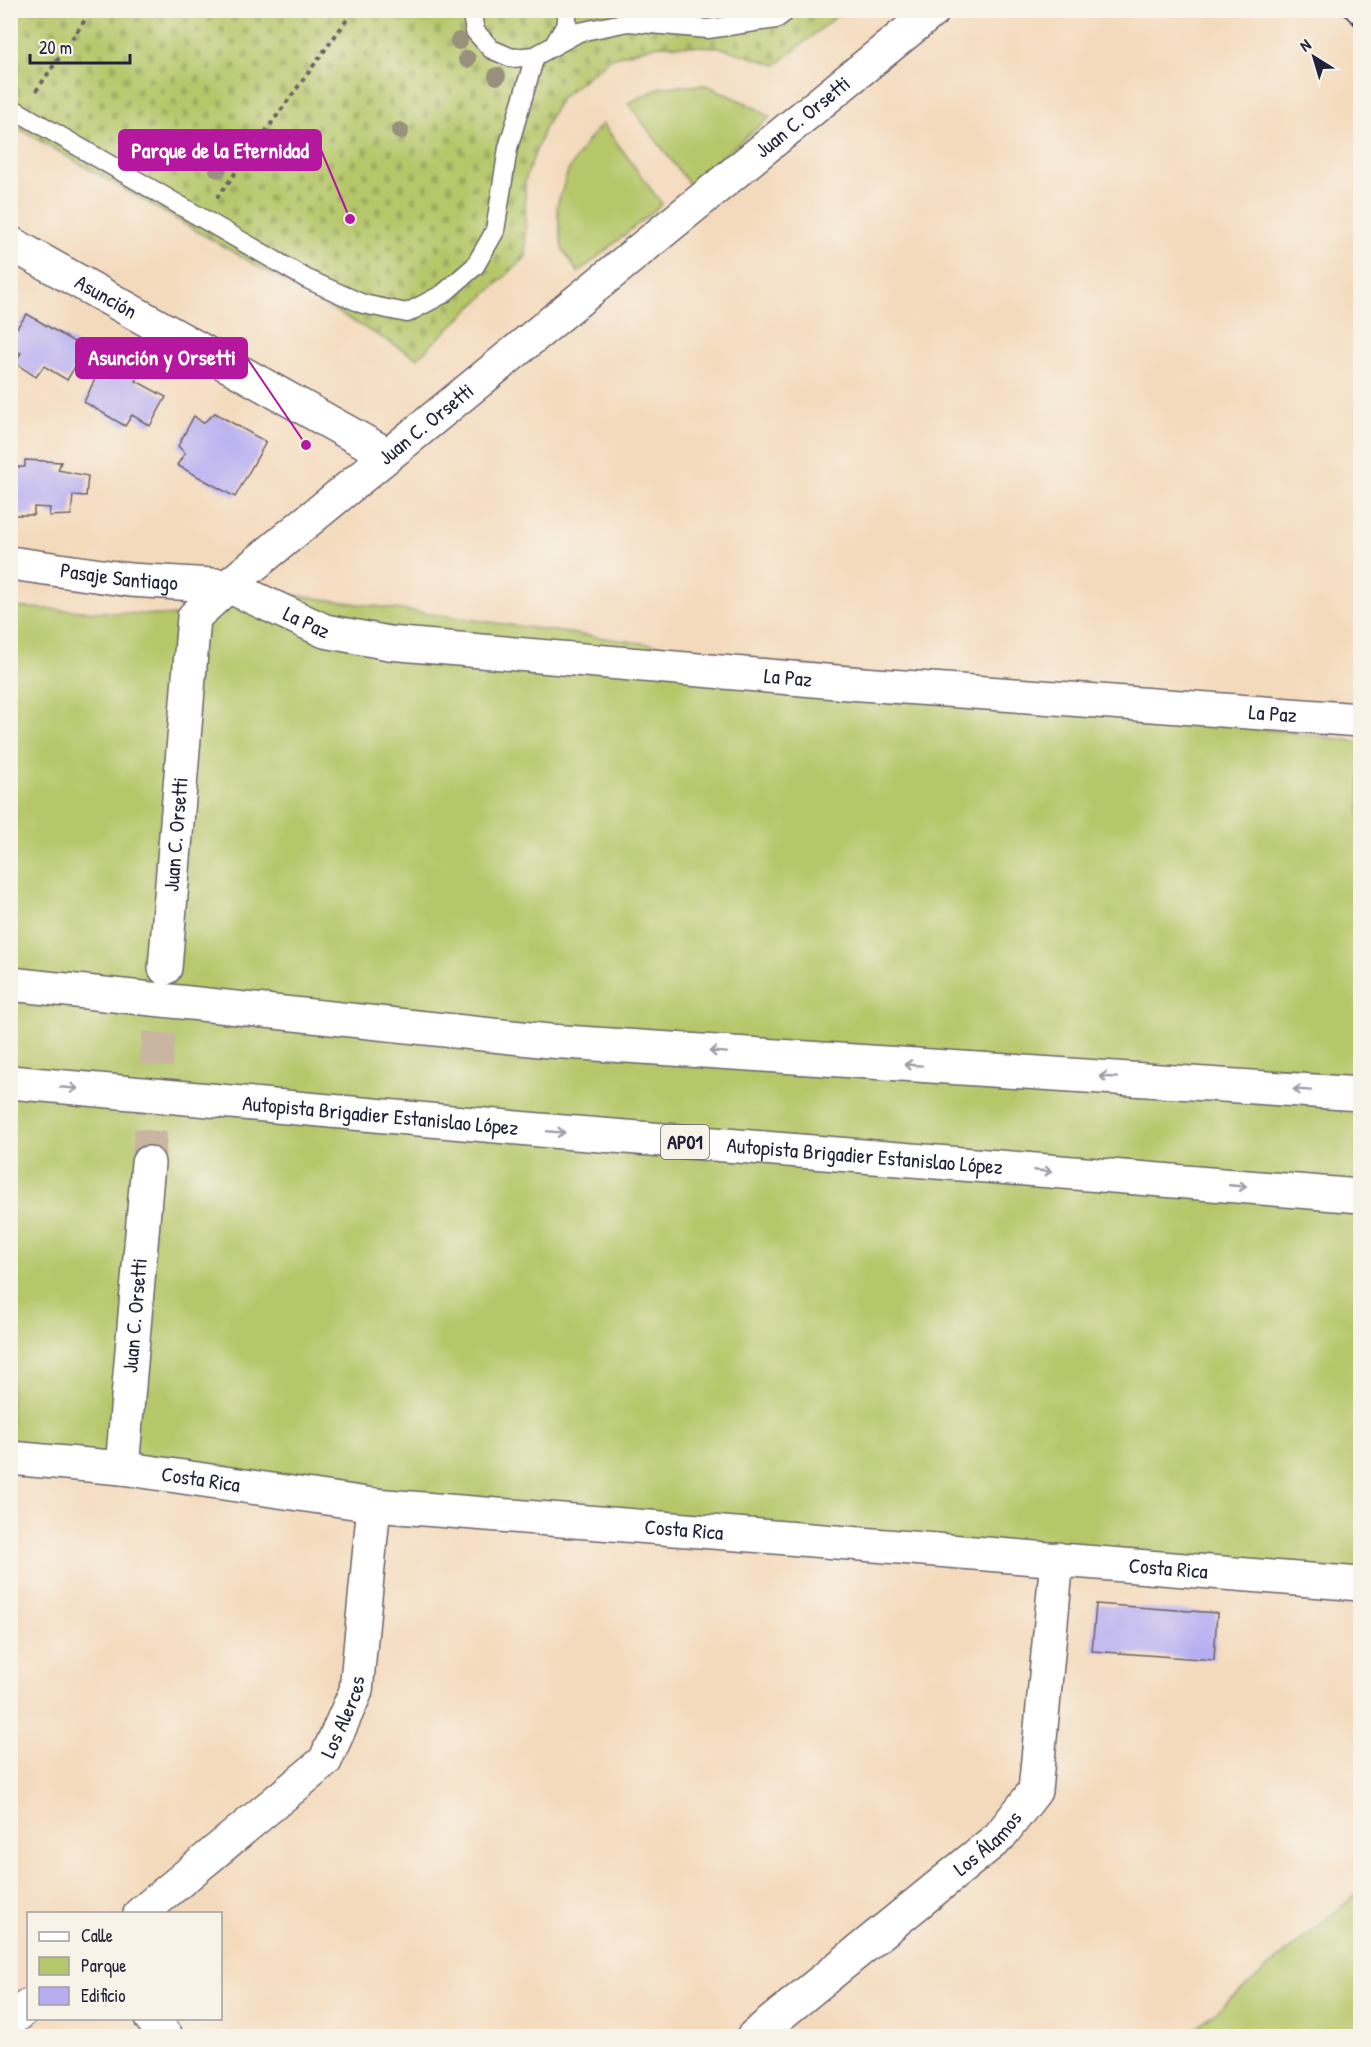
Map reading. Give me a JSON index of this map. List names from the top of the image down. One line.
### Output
{"streets":{"main road":["Juan C. Orsetti","Asunción","Pasaje Santiago","La Paz","Autopista Brigadier Estanislao López","AP01","Costa Rica","Los Alerces","Los Álamos"]},"crossings":[["Juan C. Orsetti","Asunción"],["Juan C. Orsetti","Pasaje Santiago"],["Juan C. Orsetti","La Paz"],["Juan C. Orsetti","Costa Rica"],["Pasaje Santiago","La Paz"],["Costa Rica","Los Alerces"],["Costa Rica","Los Álamos"]],"places":["Parque de la Eternidad","Asunción y Orsetti"],"legend":["Calle","Parque","Edificio"],"scale_bar":"20 m","north":"top left"}
